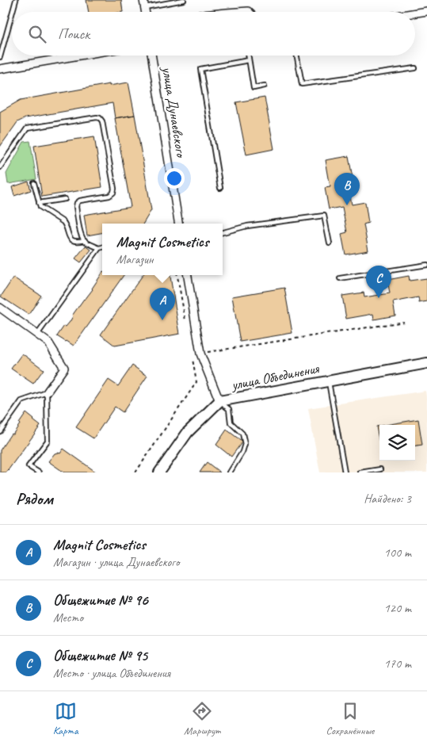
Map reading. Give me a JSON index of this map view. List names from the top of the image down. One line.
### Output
{"streets":{"street":["улица Дунаевского","улица Объединения"]},"page":{"search":"Поиск","pins":["B","C","A"],"popup":["Magnit Cosmetics","Магазин"],"heading":["Рядом","Найдено: 3"],"list":[{"mark":"A","name":"Magnit Cosmetics","note":"Магазин · улица Дунаевского","value":"100 m"},{"mark":"B","name":"Общежитие № 96","note":"Место","value":"120 m"},{"mark":"C","name":"Общежитие № 95","note":"Место · улица Объединения","value":"170 m"}],"nav":["Карта","Маршрут","Сохранённые"]}}
